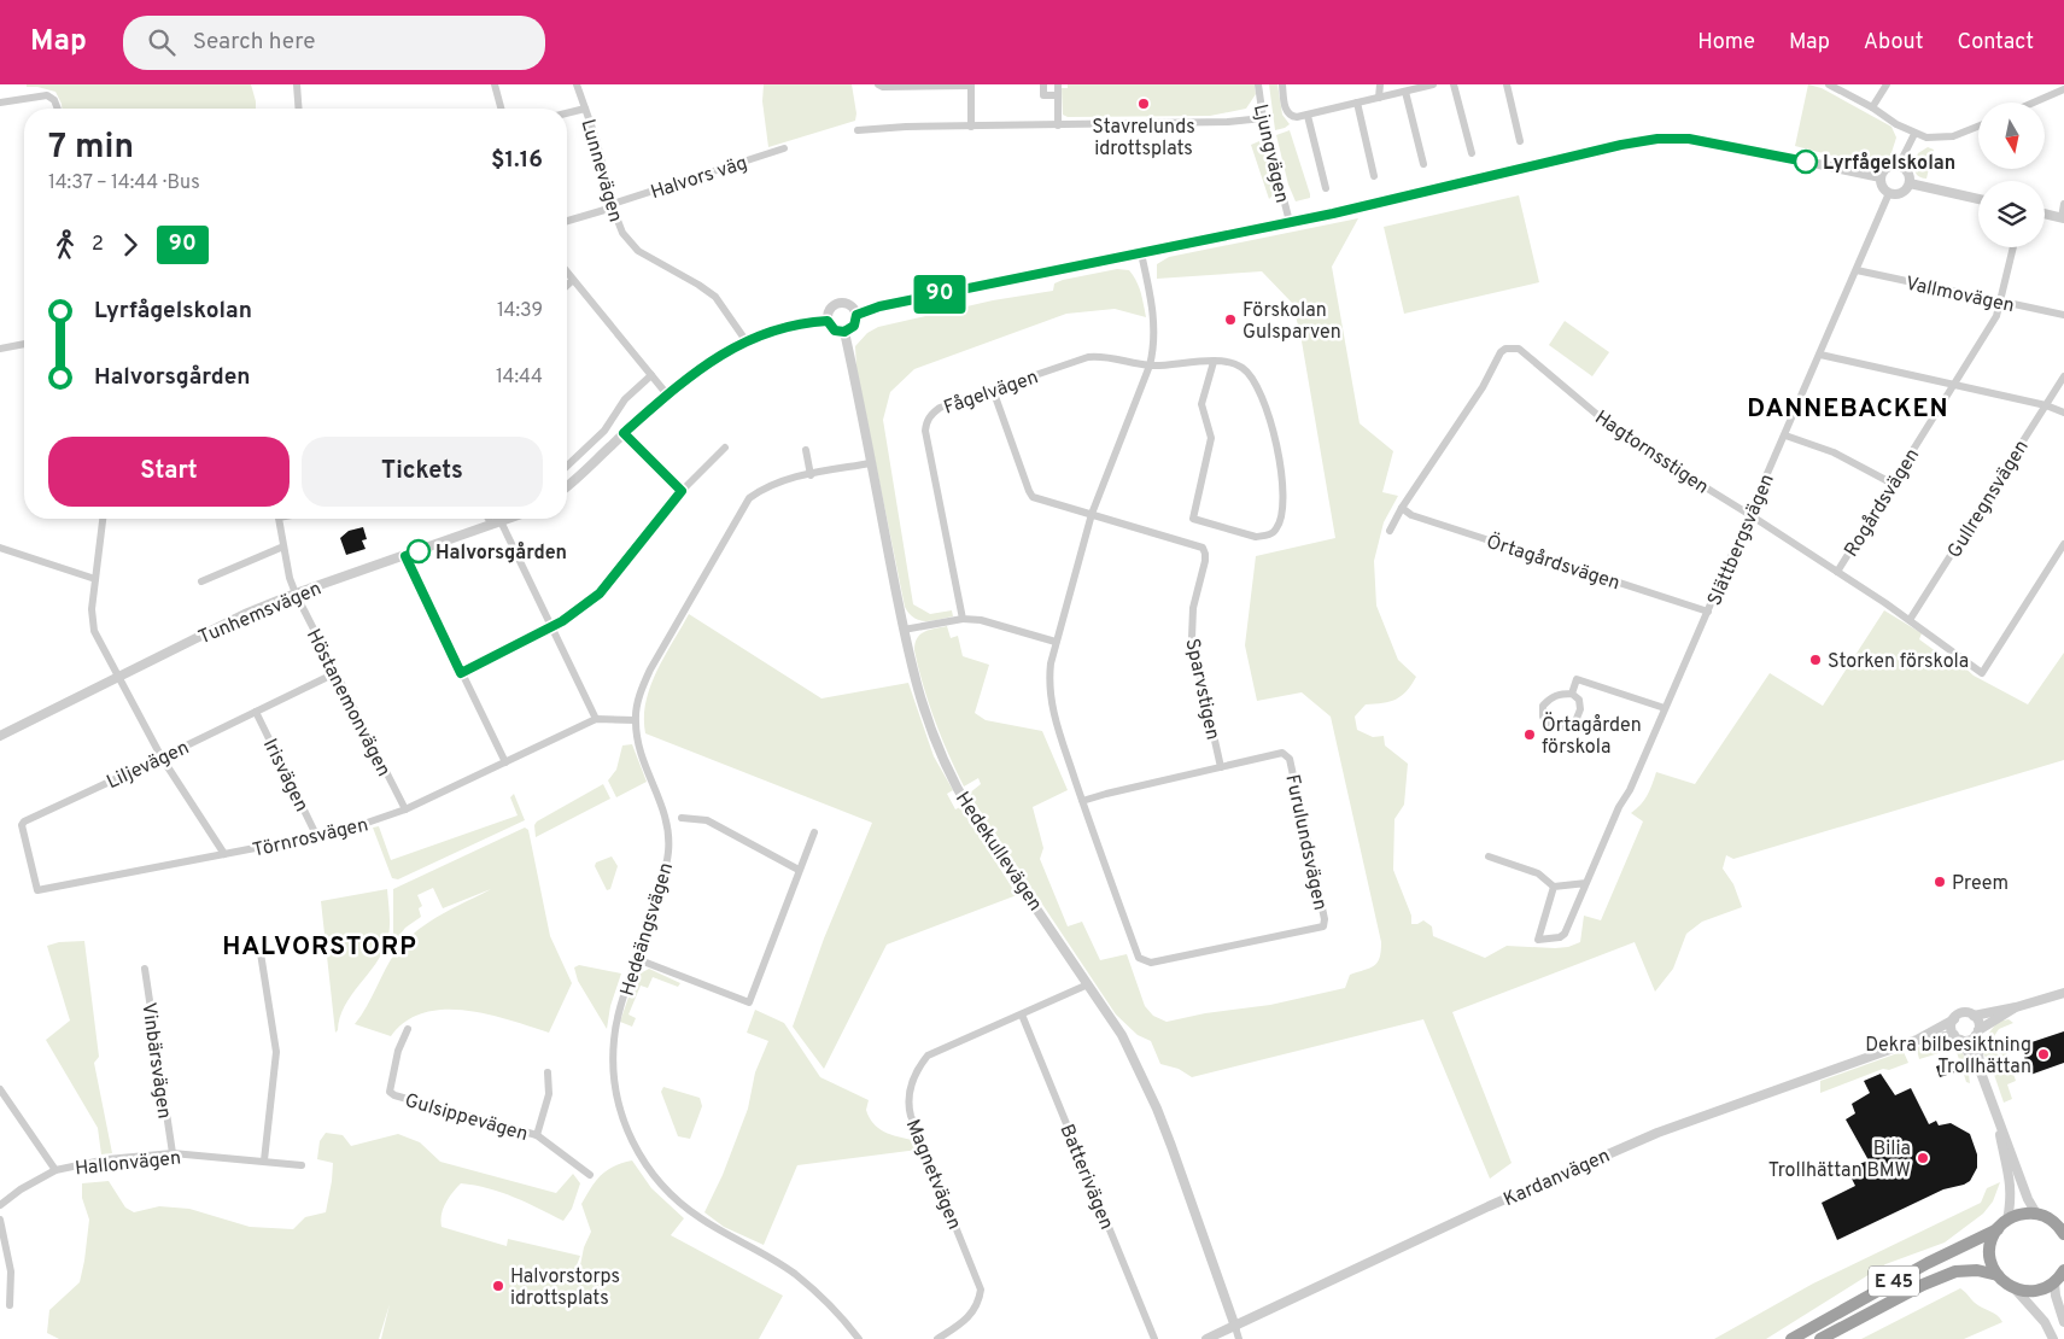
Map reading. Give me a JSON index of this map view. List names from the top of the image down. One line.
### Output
{"streets":{"highway":["E 45"],"street":["Ljungvägen","Lunnevägen","Halvors väg","Vallmovägen","Fågelvägen","Hagtornsstigen","Gullregnsvägen","Rogårdsvägen","Slättbergsvägen","Örtagårdsvägen","Tunhemsvägen","Sparvstigen","Höstanemonvägen","Liljevägen","Irisvägen","Törnrosvägen","Furulundsvägen","Hedekullevägen","Hedeängsvägen","Vinbärsvägen","Gulsippevägen","Hallonvägen","Magnetvägen","Batterivägen","Kardanvägen"]},"crossings":[["Lunnevägen","Halvors väg"],["Vallmovägen","Rogårdsvägen"],["Vallmovägen","Slättbergsvägen"],["Fågelvägen","Furulundsvägen"],["Hagtornsstigen","Gullregnsvägen"],["Hagtornsstigen","Rogårdsvägen"],["Hagtornsstigen","Slättbergsvägen"],["Hagtornsstigen","Örtagårdsvägen"],["Slättbergsvägen","Örtagårdsvägen"],["Tunhemsvägen","Höstanemonvägen"],["Sparvstigen","Furulundsvägen"],["Höstanemonvägen","Liljevägen"],["Höstanemonvägen","Törnrosvägen"],["Liljevägen","Irisvägen"],["Liljevägen","Törnrosvägen"],["Irisvägen","Törnrosvägen"],["Törnrosvägen","Hedeängsvägen"],["Hedekullevägen","Hedeängsvägen"],["Hedekullevägen","Magnetvägen"],["Hedekullevägen","Kardanvägen"],["Vinbärsvägen","Hallonvägen"],["Magnetvägen","Batterivägen"]],"districts":["DANNEBACKEN","HALVORSTORP"],"places":["Stavrelunds idrottsplats","Lyrfågelskolan","Förskolan Gulsparven","Halvorsgården","Storken förskola","Örtagården förskola","Preem","Dekra bilbesiktning Trollhättan","Bilia Trollhättan BMW","Halvorstorps idrottsplats"],"lines":["bus line 90"],"north":"bottom","page":{"header":"Map","search":"Search here","nav":["Home","Map","About","Contact"],"on_map":"90","heading":["7 min","14:37 – 14:44 · Bus","$1.16"],"legs":["2","90"],"list":[{"name":"Lyrfågelskolan","value":"14:39"},{"name":"Halvorsgården","value":"14:44"}],"buttons":["Start","Tickets"]}}
